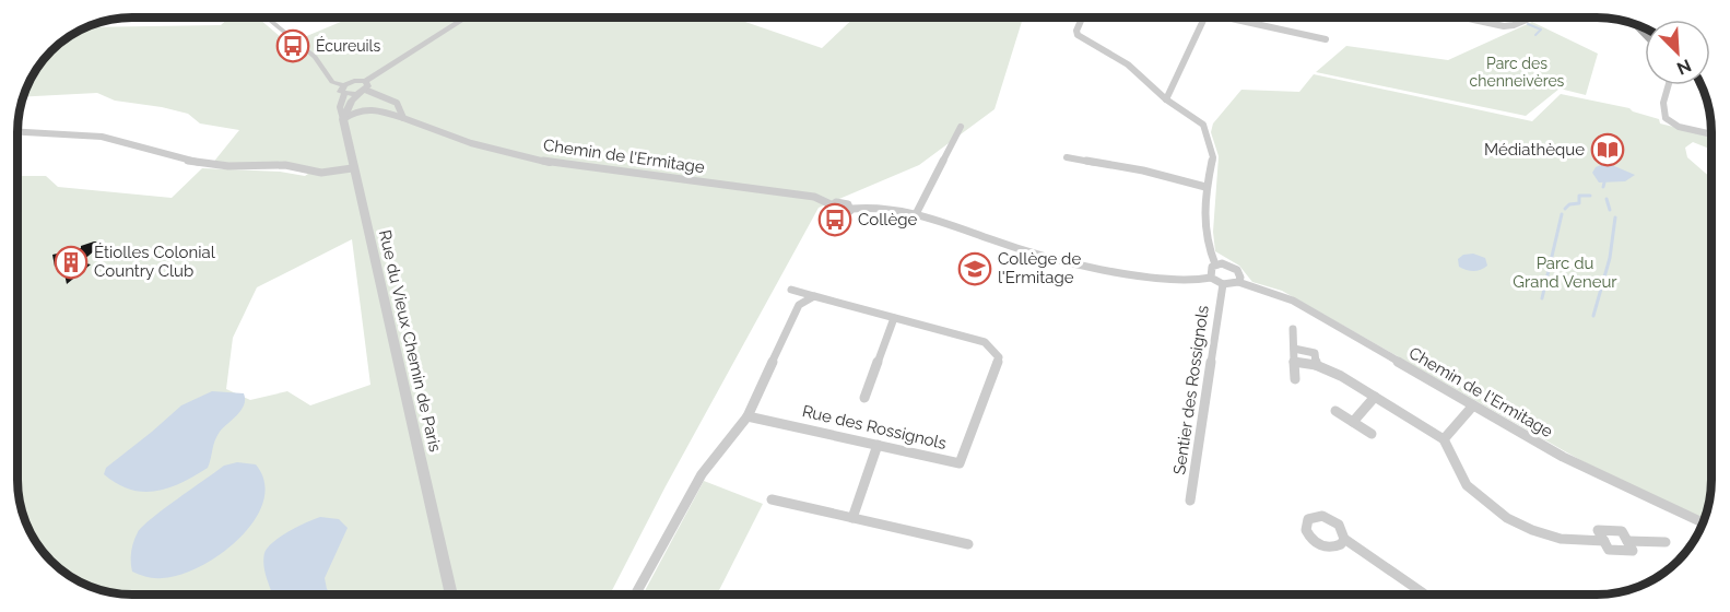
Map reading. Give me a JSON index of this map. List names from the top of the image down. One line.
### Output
{"streets":{"street":["Chemin de l'Ermitage","Rue du Vieux Chemin de Paris","Sentier des Rossignols","Rue des Rossignols"]},"crossings":[["Chemin de l'Ermitage","Sentier des Rossignols"]],"parks":["Parc des chenneivères","Parc du Grand Veneur"],"places":{"bus stop":["Écureuils","Collège"],"library":["Médiathèque"],"building":["Étiolles Colonial Country Club"],"school or university":["Collège de l'Ermitage"]},"north":"bottom right"}
